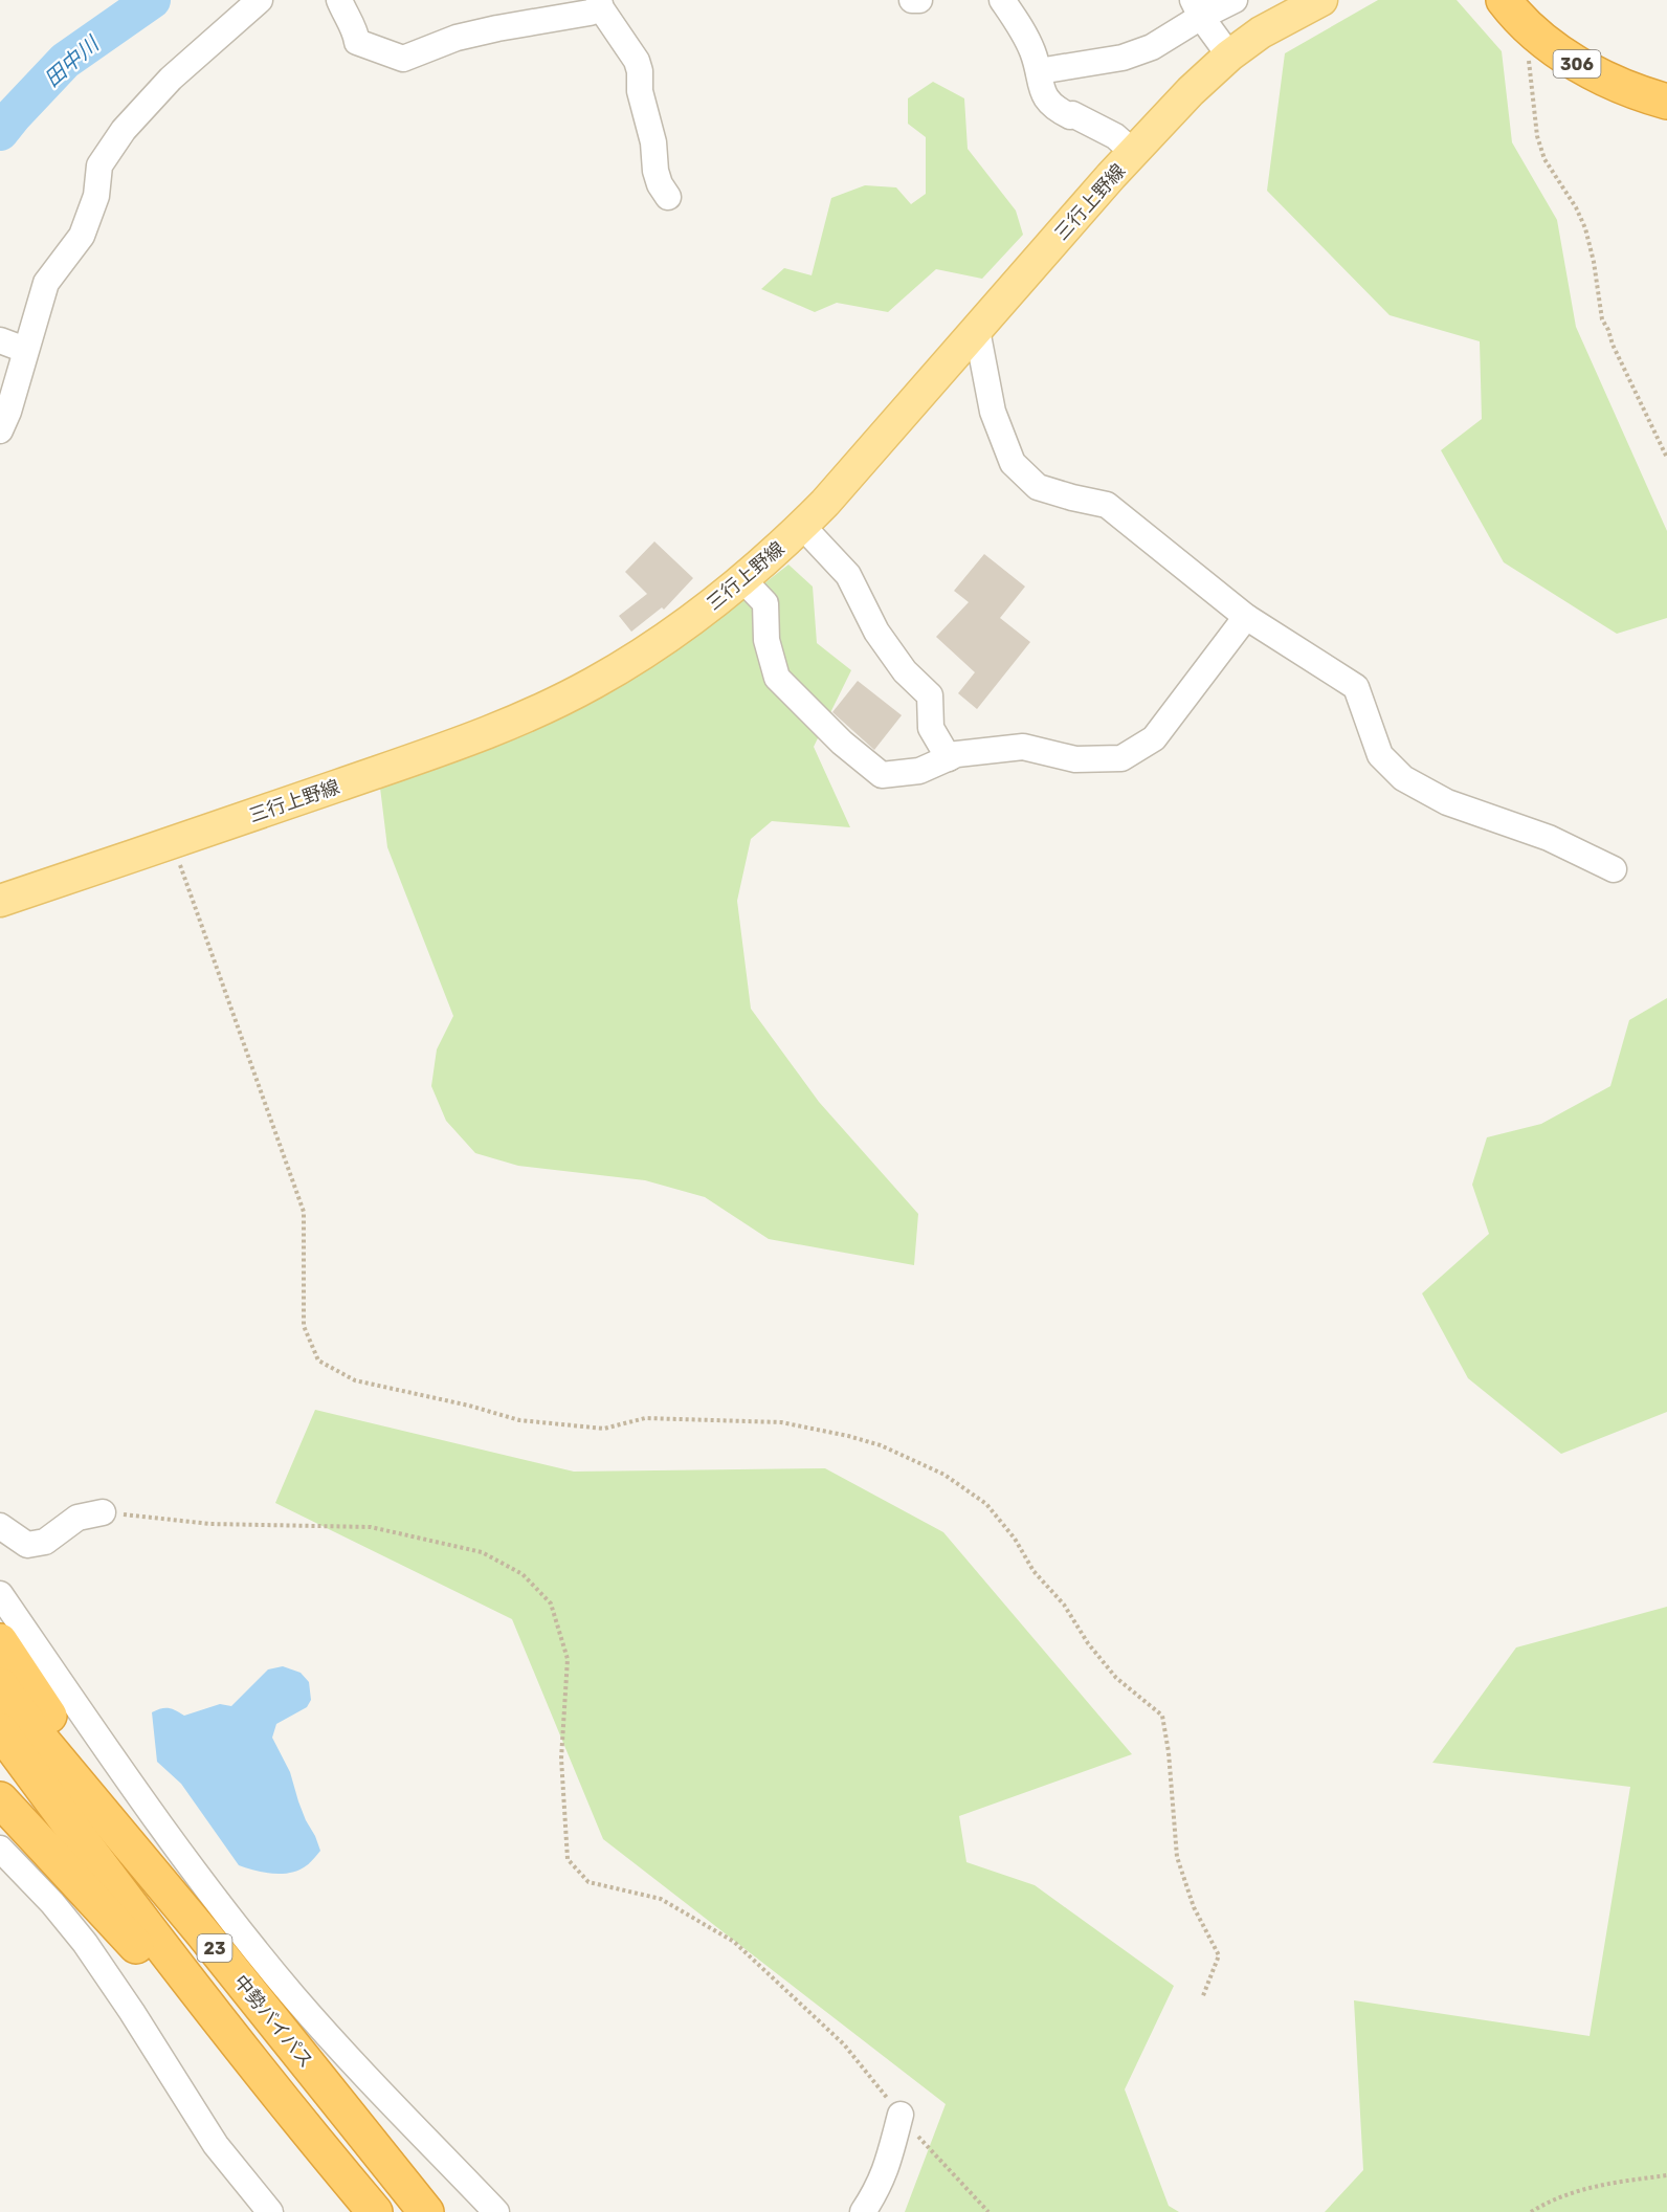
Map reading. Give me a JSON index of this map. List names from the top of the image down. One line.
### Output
{"streets":{"highway":["306","23","中勢バイパス"],"main road":["三行上野線"]},"water":["田中川"]}
